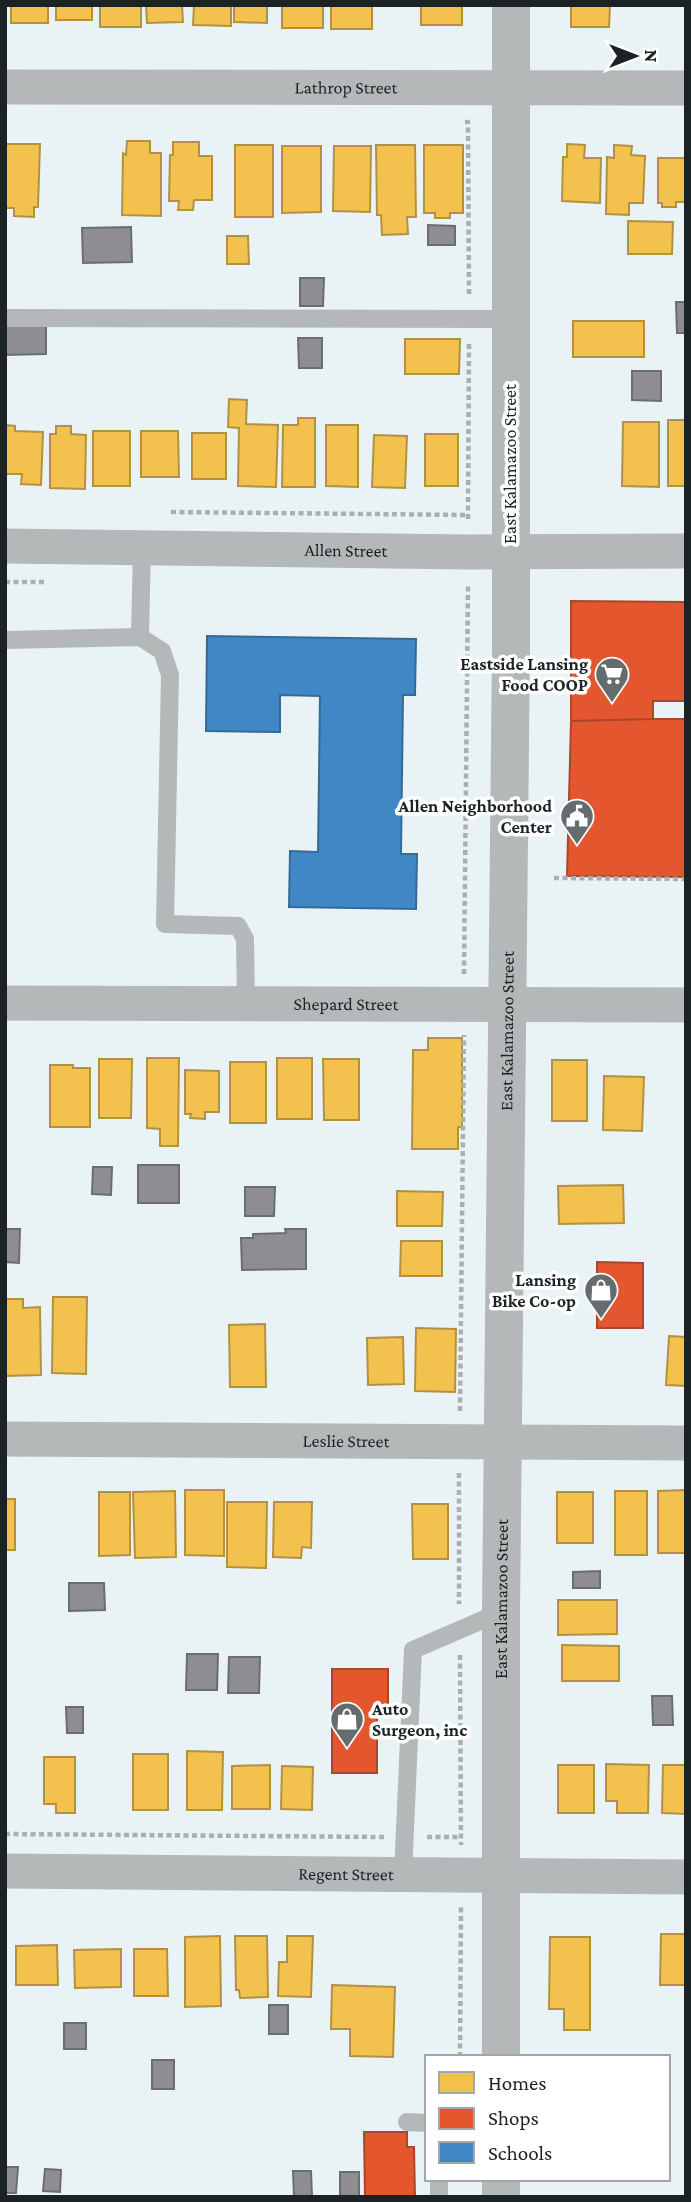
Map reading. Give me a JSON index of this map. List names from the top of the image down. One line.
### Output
{"streets":{"street":["Lathrop Street","East Kalamazoo Street","Allen Street","Shepard Street","Leslie Street","Regent Street"]},"crossings":[["Lathrop Street","East Kalamazoo Street"],["East Kalamazoo Street","Allen Street"],["East Kalamazoo Street","Shepard Street"],["East Kalamazoo Street","Leslie Street"],["East Kalamazoo Street","Regent Street"]],"places":{"supermarket":["Eastside Lansing Food COOP"],"public building":["Allen Neighborhood Center"],"shop":["Lansing Bike Co-op","Auto Surgeon, inc"]},"legend":["Homes","Shops","Schools"],"north":"right"}
